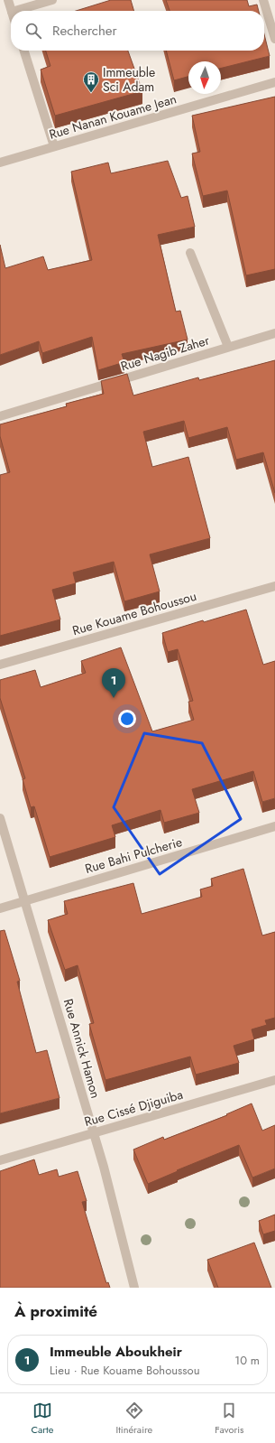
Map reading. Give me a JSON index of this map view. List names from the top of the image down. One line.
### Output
{"streets":{"street":["Rue Nanan Kouame Jean","Rue Nagib Zaher","Rue Kouame Bohoussou","Rue Bahi Pulcherie","Rue Annick Hamon","Rue Cissé Djiguiba"]},"crossings":[["Rue Bahi Pulcherie","Rue Annick Hamon"],["Rue Annick Hamon","Rue Cissé Djiguiba"]],"places":{"building":["Immeuble Sci Adam"]},"north":"bottom","page":{"search":"Rechercher","pins":"1","heading":"À proximité","list":[{"mark":"1","name":"Immeuble Aboukheir","note":"Lieu · Rue Kouame Bohoussou","value":"10 m"}],"nav":["Carte","Itinéraire","Favoris"]}}
